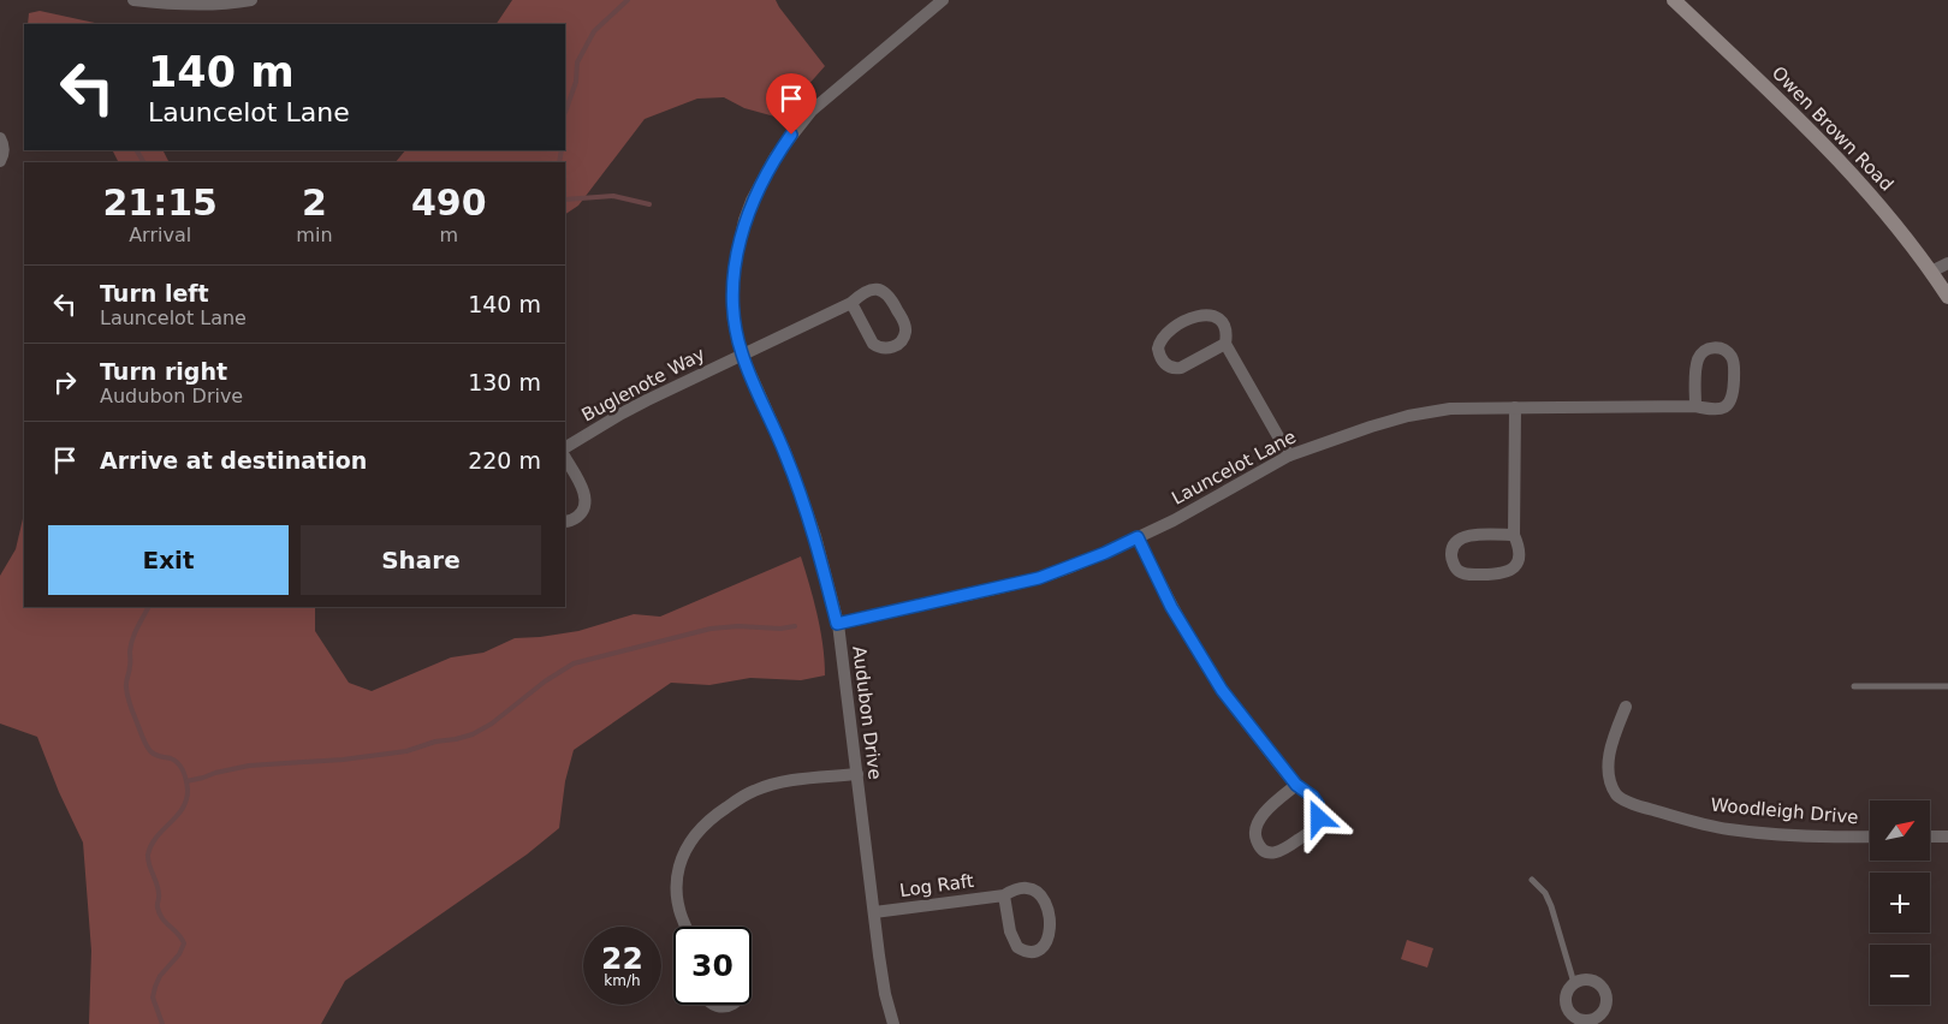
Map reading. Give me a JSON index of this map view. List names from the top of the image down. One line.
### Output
{"streets":{"street":["Owen Brown Road","Buglenote Way","Launcelot Lane","Audubon Drive","Woodleigh Drive","Log Raft"]},"crossings":[["Buglenote Way","Audubon Drive"],["Launcelot Lane","Audubon Drive"],["Audubon Drive","Log Raft"]],"north":"top right","page":{"turn":["140 m","Launcelot Lane"],"eta":["21:15","Arrival","2","min","490","m"],"list":[{"name":"Turn left","note":"Launcelot Lane","value":"140 m"},{"name":"Turn right","note":"Audubon Drive","value":"130 m"},{"name":"Arrive at destination","value":"220 m"}],"buttons":["Exit","Share"],"map_buttons":["+","−"],"speed":"22 km/h","limit":"30"}}
